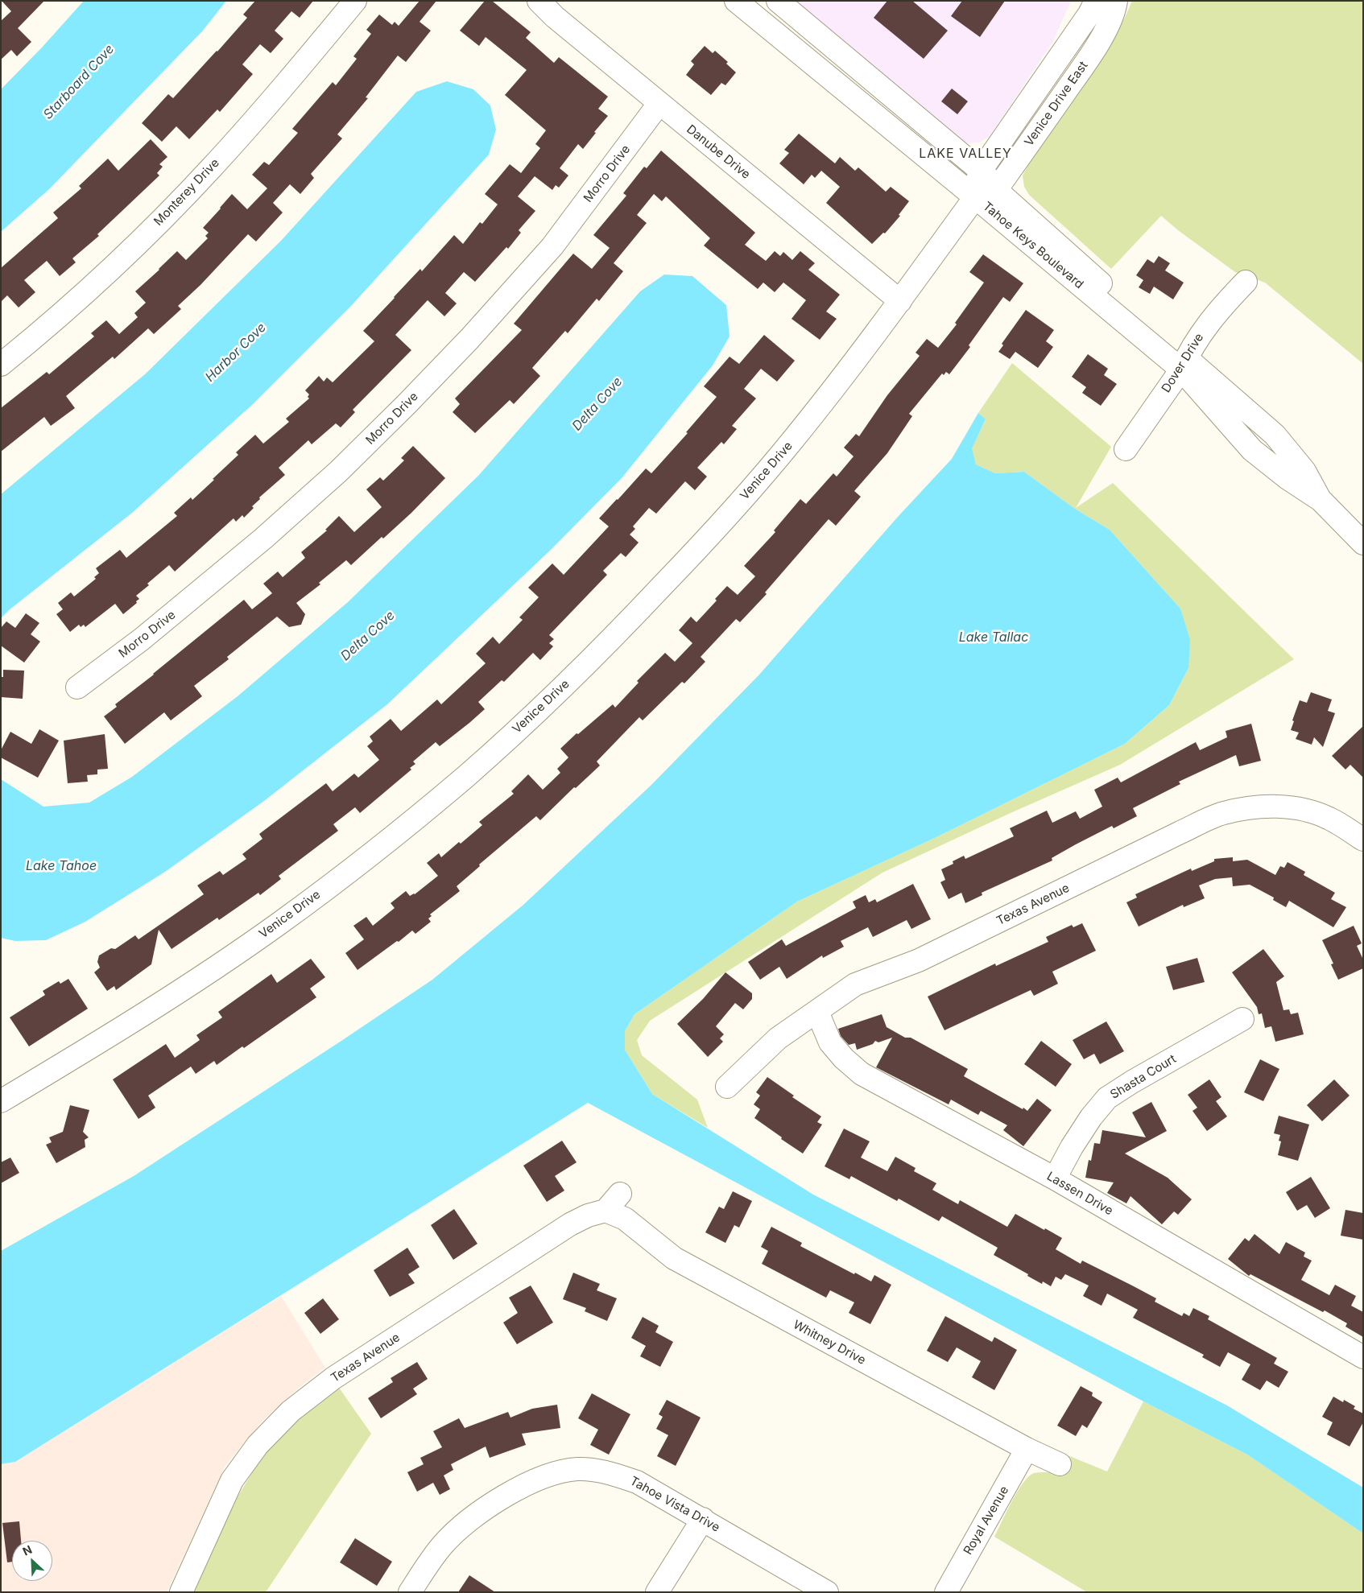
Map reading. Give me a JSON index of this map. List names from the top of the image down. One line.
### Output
{"streets":{"street":["Venice Drive East","Danube Drive","Morro Drive","Monterey Drive","Tahoe Keys Boulevard","Dover Drive","Venice Drive","Texas Avenue","Shasta Court","Lassen Drive","Whitney Drive","Tahoe Vista Drive","Royal Avenue"]},"crossings":[["Venice Drive East","Tahoe Keys Boulevard"],["Venice Drive East","Venice Drive"],["Danube Drive","Morro Drive"],["Danube Drive","Venice Drive"],["Tahoe Keys Boulevard","Dover Drive"],["Tahoe Keys Boulevard","Venice Drive"],["Texas Avenue","Lassen Drive"],["Texas Avenue","Whitney Drive"],["Shasta Court","Lassen Drive"],["Whitney Drive","Royal Avenue"]],"districts":["LAKE VALLEY"],"water":["Starboard Cove","Harbor Cove","Delta Cove","Lake Tallac","Lake Tahoe"],"north":"top left"}
